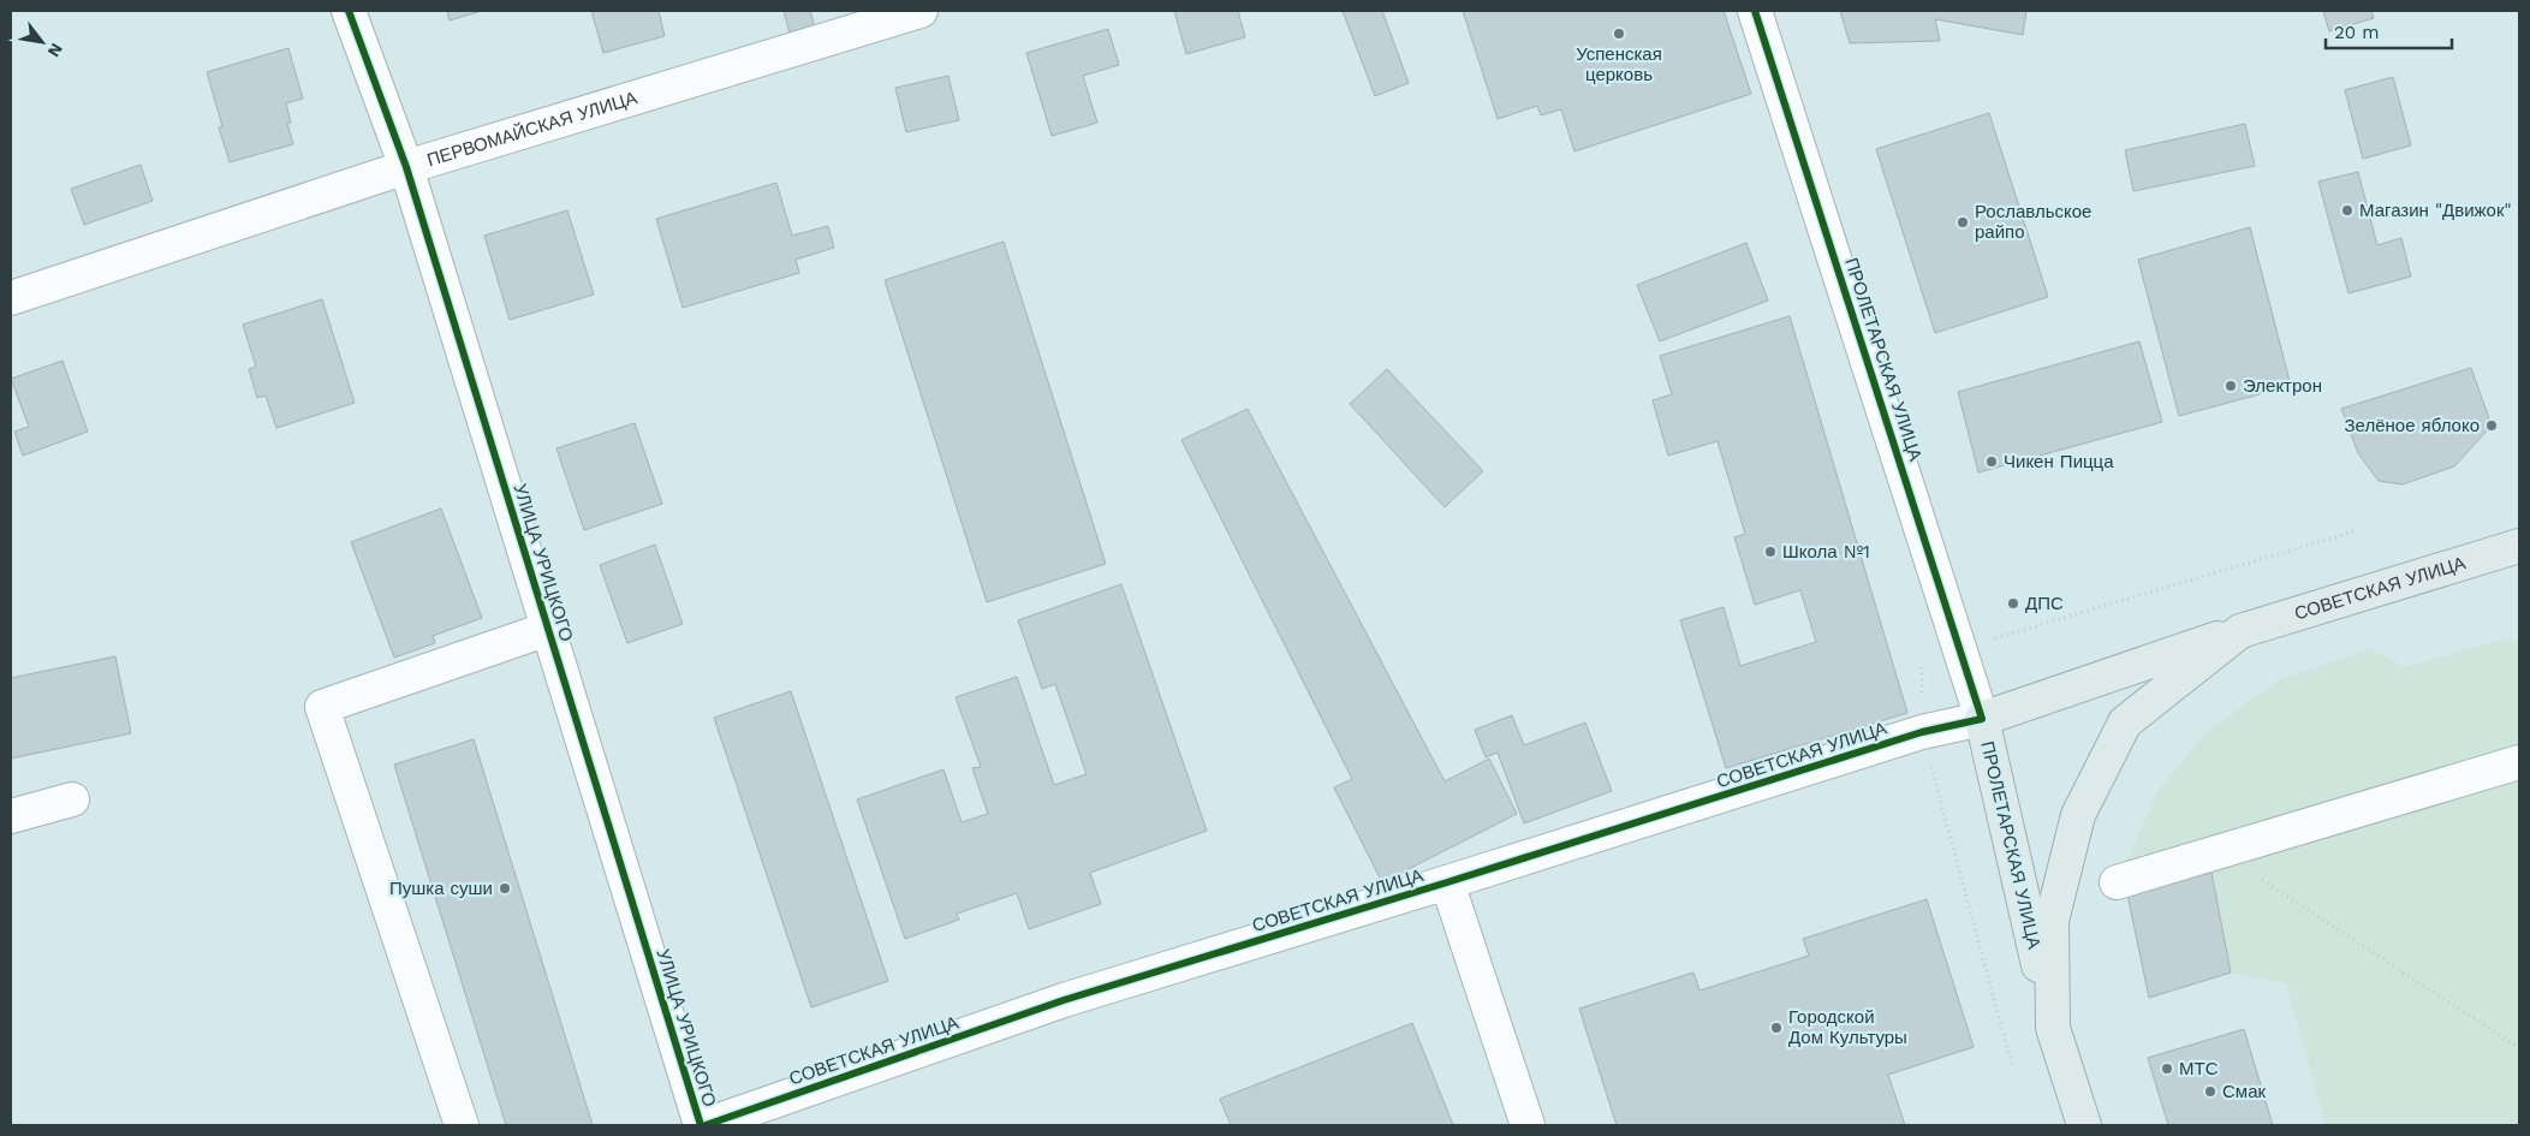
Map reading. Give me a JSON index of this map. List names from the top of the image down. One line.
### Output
{"streets":{"main road":["ПРОЛЕТАРСКАЯ УЛИЦА","СОВЕТСКАЯ УЛИЦА"],"street":["ПЕРВОМАЙСКАЯ УЛИЦА","УЛИЦА УРИЦКОГО"]},"crossings":[["ПЕРВОМАЙСКАЯ УЛИЦА","УЛИЦА УРИЦКОГО"],["ПРОЛЕТАРСКАЯ УЛИЦА","СОВЕТСКАЯ УЛИЦА"],["УЛИЦА УРИЦКОГО","СОВЕТСКАЯ УЛИЦА"]],"places":["Успенская церковь","Магазин \"Движок\"","Рославльское райпо","Электрон","Зелёное яблоко","Чикен Пицца","Школа №1","ДПС","Пушка суши","Городской Дом Культуры","МТС","Смак"],"scale_bar":"20 m","north":"bottom right"}
